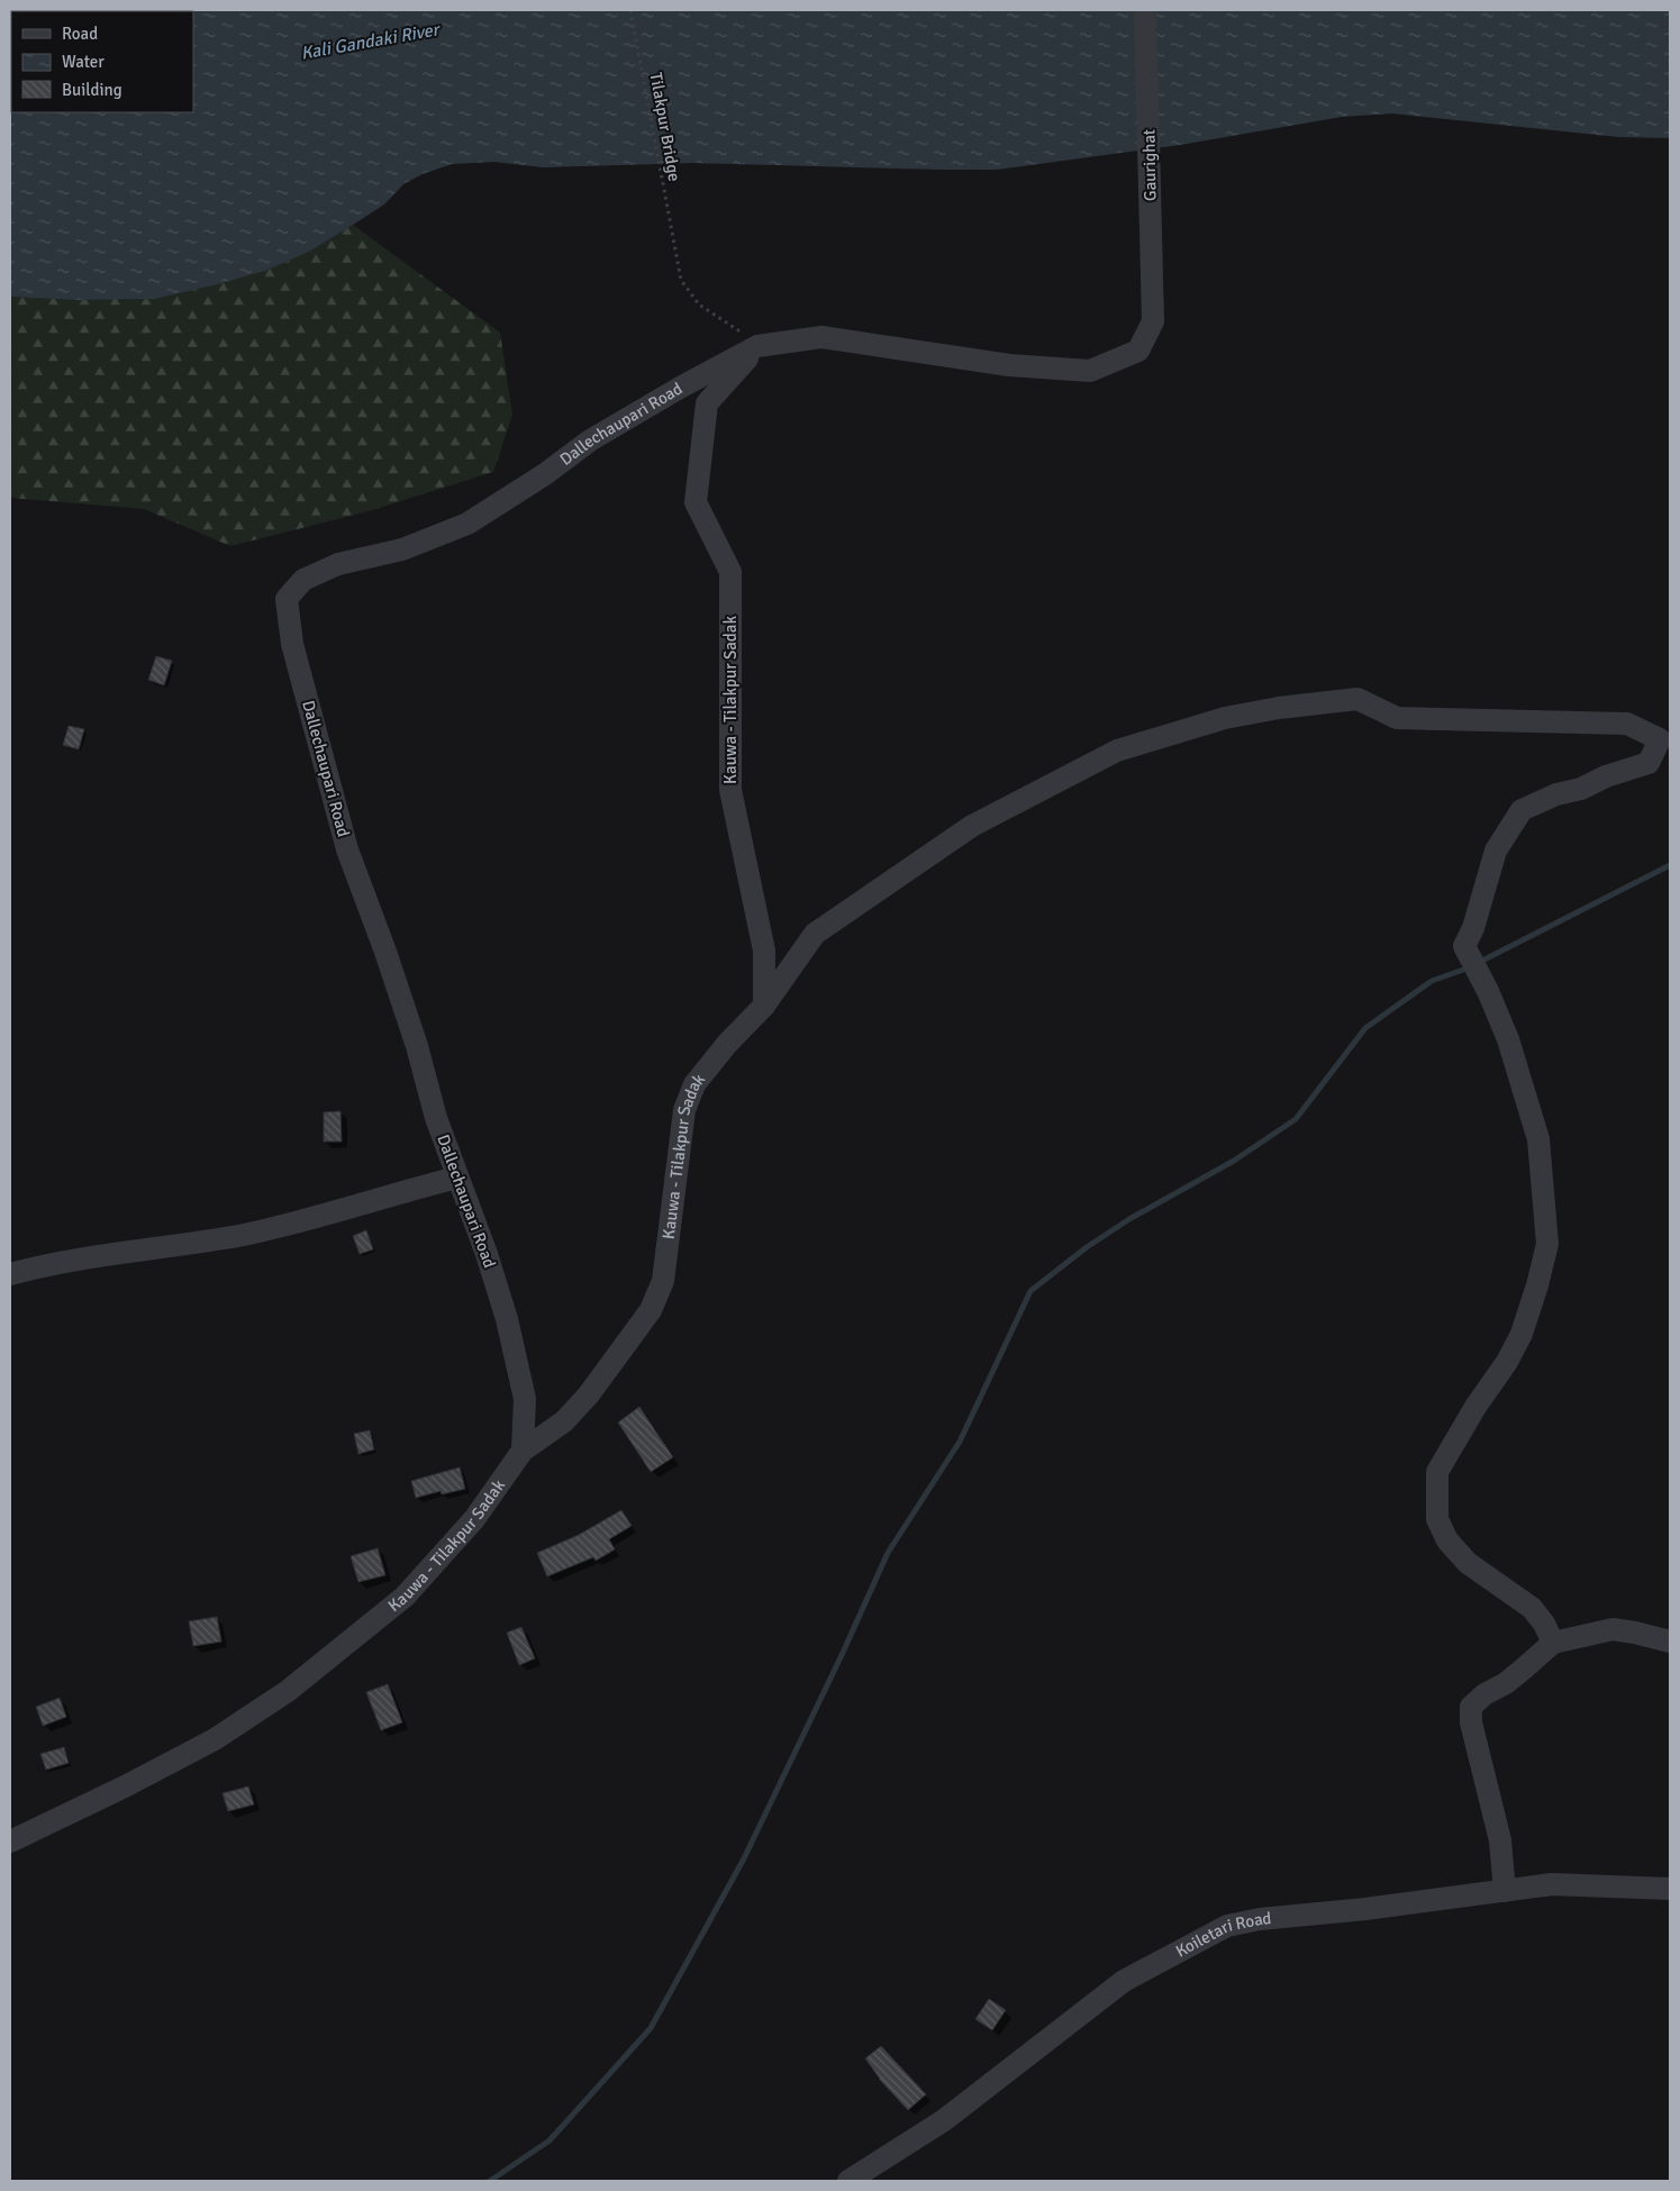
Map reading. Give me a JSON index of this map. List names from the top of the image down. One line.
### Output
{"streets":{"street":["Gaurighat","Dallechaupari Road","Kauwa - Tilakpur Sadak","Koiletari Road"],"path":["Tilakpur Bridge"]},"crossings":[["Tilakpur Bridge","Dallechaupari Road"],["Tilakpur Bridge","Kauwa - Tilakpur Sadak"],["Gaurighat","Dallechaupari Road"],["Dallechaupari Road","Kauwa - Tilakpur Sadak"]],"water":["Kali Gandaki River"],"legend":["Road","Water","Building"]}
